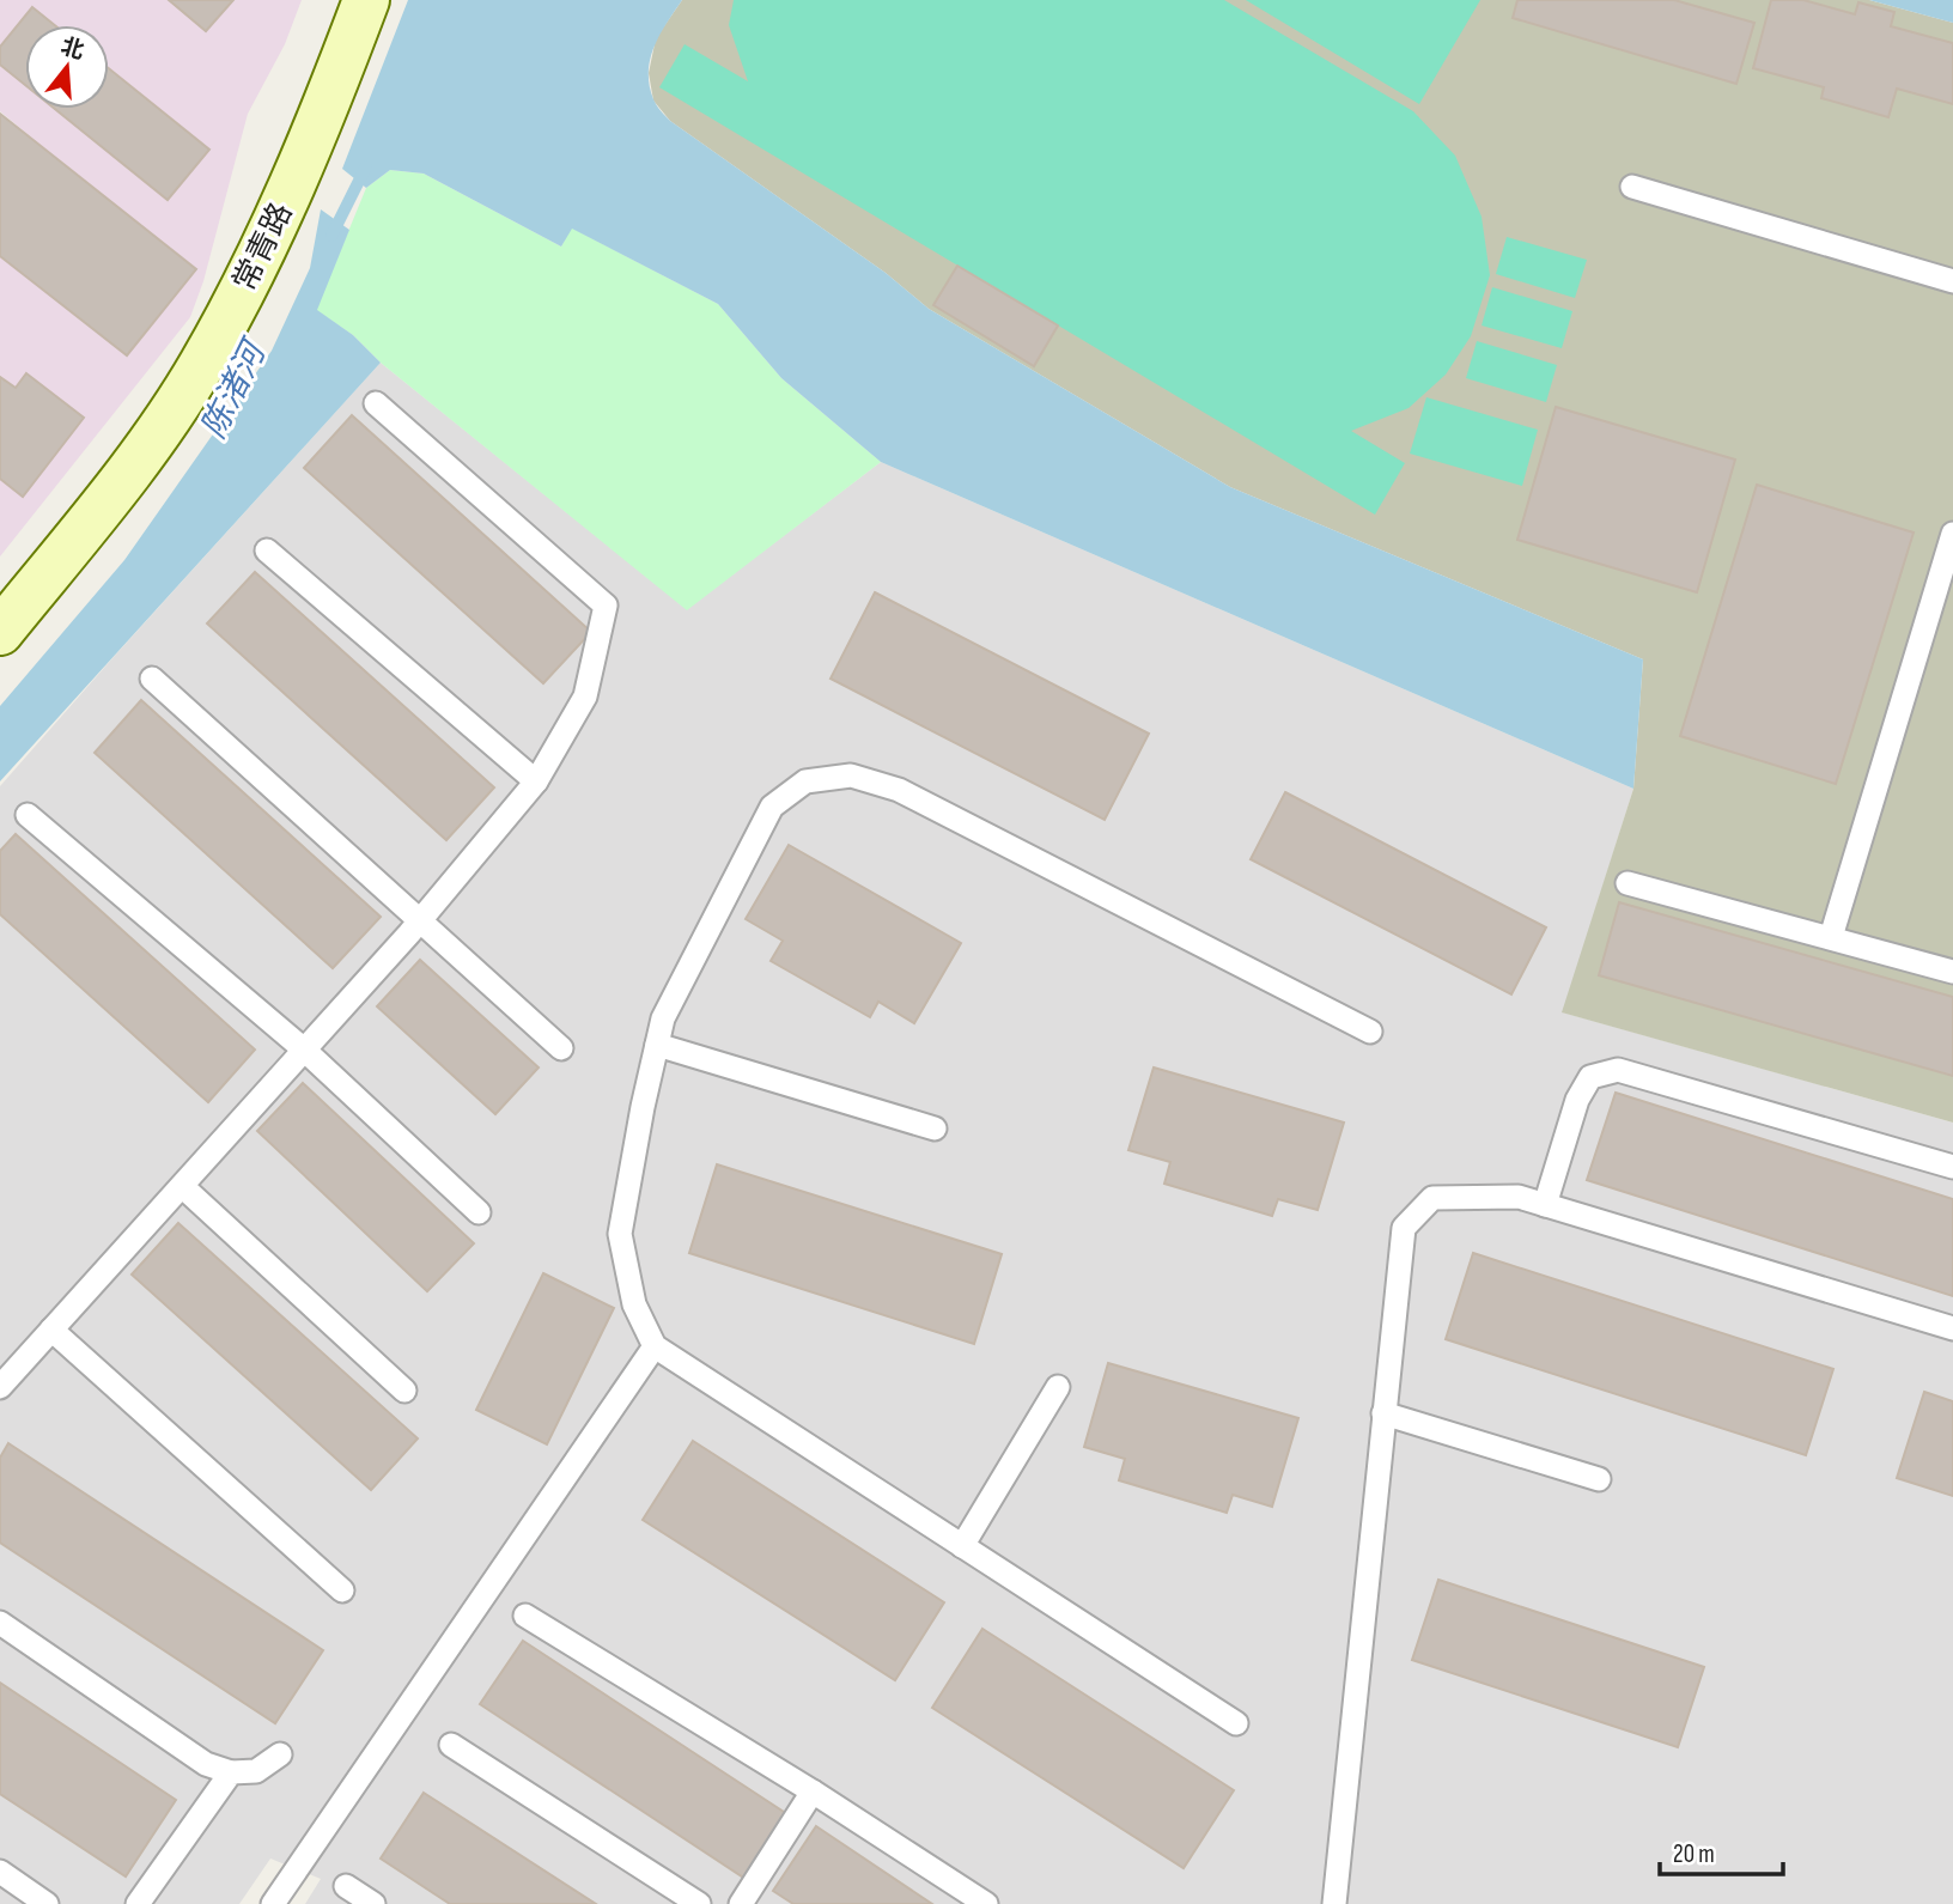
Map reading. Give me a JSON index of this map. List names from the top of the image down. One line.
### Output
{"streets":{"street":["常青路"]},"water":["陈渚河"],"scale_bar":"20 m","north":"top"}
